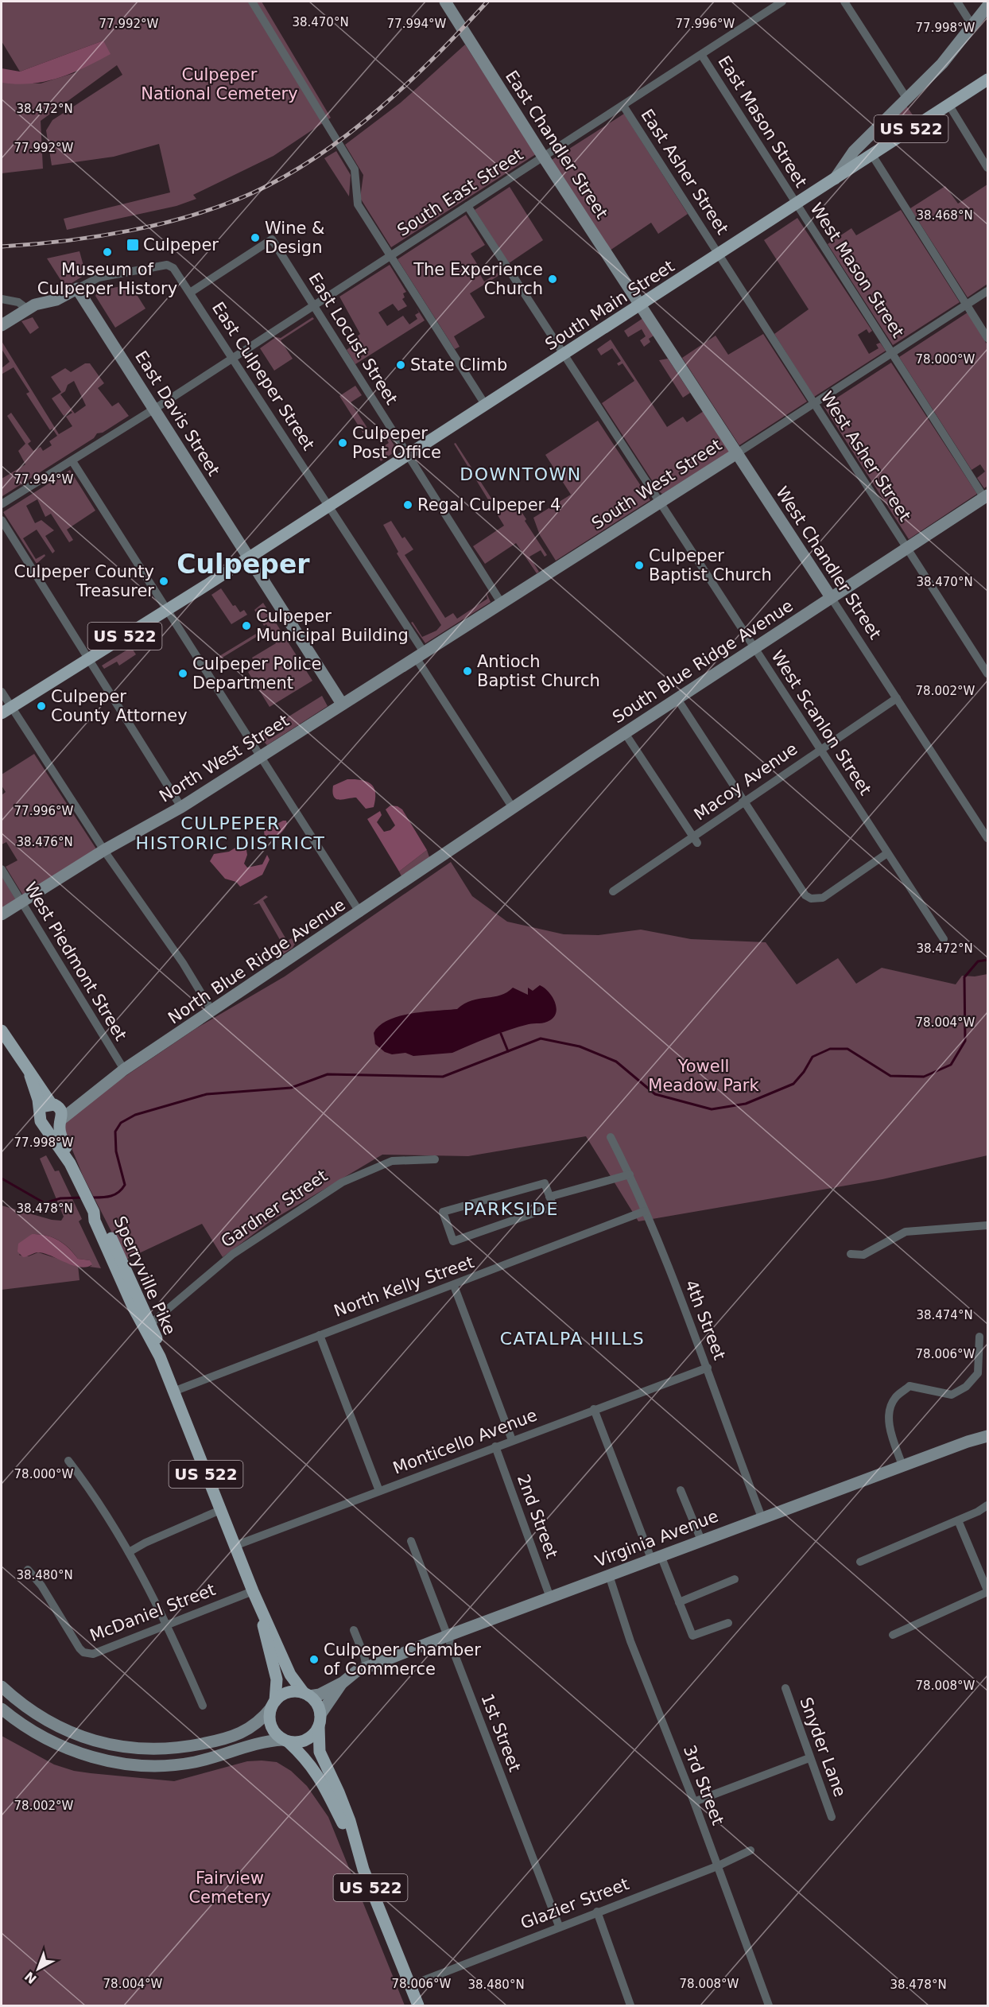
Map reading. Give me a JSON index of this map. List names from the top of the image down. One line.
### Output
{"streets":{"main road":["US 522","South Main Street","Sperryville Pike"],"street":["East Mason Street","East Chandler Street","East Asher Street","South East Street","West Mason Street","East Locust Street","East Culpeper Street","East Davis Street","West Asher Street","South West Street","West Chandler Street","South Blue Ridge Avenue","West Scanlon Street","North West Street","Macoy Avenue","West Piedmont Street","North Blue Ridge Avenue","Gardner Street","North Kelly Street","4th Street","Monticello Avenue","2nd Street","Virginia Avenue","McDaniel Street","1st Street","Snyder Lane","3rd Street","Glazier Street"]},"crossings":[["East Mason Street","South East Street"],["East Mason Street","West Mason Street"],["East Mason Street","South Main Street"],["US 522","South Main Street"],["US 522","East Davis Street"],["US 522","North Blue Ridge Avenue"],["US 522","Sperryville Pike"],["US 522","Virginia Avenue"],["US 522","Glazier Street"],["East Chandler Street","South East Street"],["East Chandler Street","South Main Street"],["East Chandler Street","West Chandler Street"],["East Asher Street","South East Street"],["East Asher Street","South Main Street"],["East Asher Street","West Asher Street"],["South East Street","East Locust Street"],["South East Street","East Culpeper Street"],["South East Street","East Davis Street"],["South East Street","West Scanlon Street"],["West Mason Street","South Main Street"],["West Mason Street","South West Street"],["West Mason Street","South Blue Ridge Avenue"],["South Main Street","East Locust Street"],["South Main Street","East Culpeper Street"],["South Main Street","East Davis Street"],["South Main Street","West Asher Street"],["South Main Street","West Chandler Street"],["South Main Street","West Scanlon Street"],["East Locust Street","East Culpeper Street"],["East Locust Street","South West Street"],["East Culpeper Street","East Davis Street"],["East Culpeper Street","South West Street"],["East Culpeper Street","South Blue Ridge Avenue"],["East Davis Street","South West Street"],["East Davis Street","North West Street"],["West Asher Street","South West Street"],["West Asher Street","South Blue Ridge Avenue"],["South West Street","West Chandler Street"],["South West Street","West Scanlon Street"],["South West Street","North West Street"],["West Chandler Street","South Blue Ridge Avenue"],["West Chandler Street","Macoy Avenue"],["South Blue Ridge Avenue","West Scanlon Street"],["South Blue Ridge Avenue","North Blue Ridge Avenue"],["West Scanlon Street","Macoy Avenue"],["North West Street","West Piedmont Street"],["West Piedmont Street","North Blue Ridge Avenue"],["North Blue Ridge Avenue","Sperryville Pike"],["Gardner Street","Sperryville Pike"],["Sperryville Pike","North Kelly Street"],["Sperryville Pike","Monticello Avenue"],["Sperryville Pike","Virginia Avenue"],["Sperryville Pike","McDaniel Street"],["North Kelly Street","4th Street"],["4th Street","Monticello Avenue"],["4th Street","Virginia Avenue"],["Monticello Avenue","2nd Street"],["2nd Street","Virginia Avenue"],["Virginia Avenue","1st Street"],["Virginia Avenue","3rd Street"],["1st Street","Glazier Street"],["3rd Street","Glazier Street"]],"districts":["DOWNTOWN","Culpeper","CULPEPER HISTORIC DISTRICT","PARKSIDE","CATALPA HILLS"],"parks":["Culpeper National Cemetery","Yowell Meadow Park","Fairview Cemetery"],"places":{"other":["Wine & Design","Museum of Culpeper History","The Experience Church","State Climb","Culpeper Post Office","Regal Culpeper 4","Culpeper Baptist Church","Culpeper County Treasurer","Culpeper Municipal Building","Antioch Baptist Church","Culpeper Police Department","Culpeper County Attorney","Culpeper Chamber of Commerce"],"transit":["Culpeper"]},"north":"bottom left","coordinates":["38.470°N","77.992°W","77.994°W","77.996°W","77.998°W","38.472°N","38.468°N","78.000°W","78.002°W","38.476°N","78.004°W","38.478°N","38.474°N","78.006°W","38.480°N","78.008°W"]}
